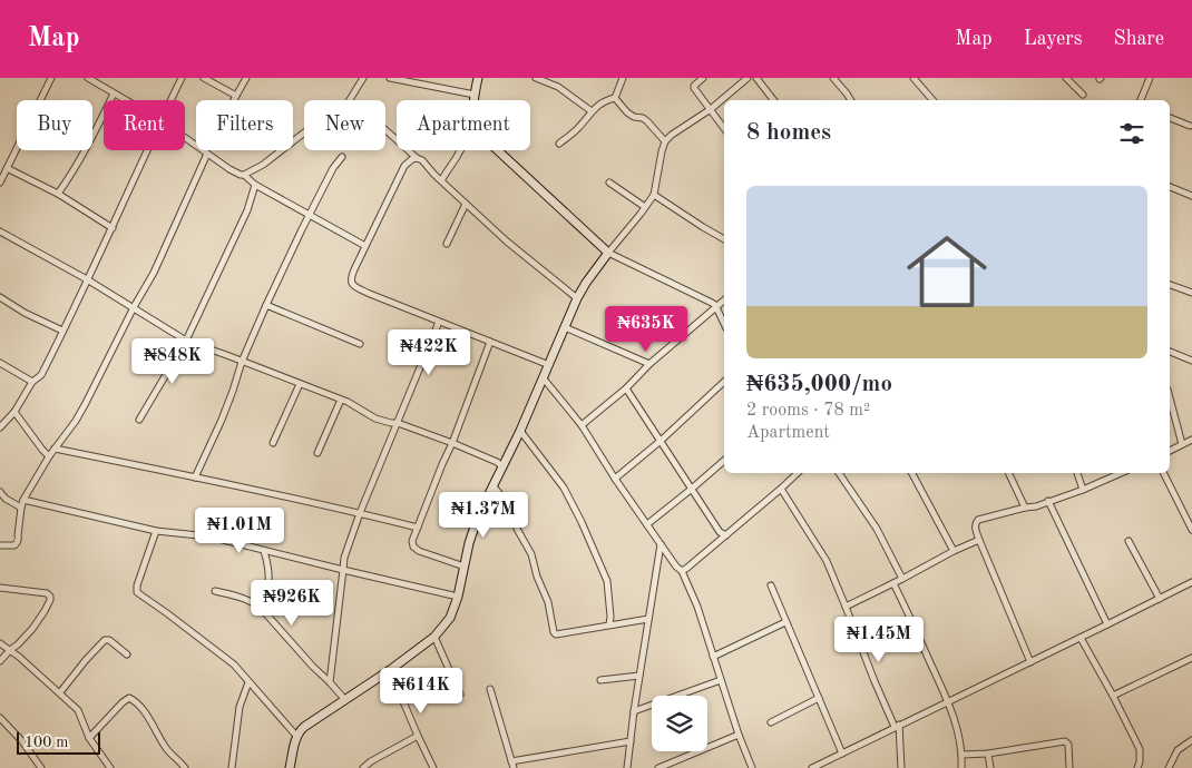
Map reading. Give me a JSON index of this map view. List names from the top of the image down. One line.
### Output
{"scale_bar":"100 m","page":{"header":"Map","nav":["Map","Layers","Share"],"chip":["Buy","Rent","Filters","New","Apartment"],"heading":"8 homes","list":[{"name":"₦635,000/mo","note":"2 rooms · 78 m² · Apartment"}],"price":["₦635K","₦422K","₦848K","₦1.37M","₦1.01M","₦926K","₦1.45M","₦614K"],"scale":"100 m"}}
